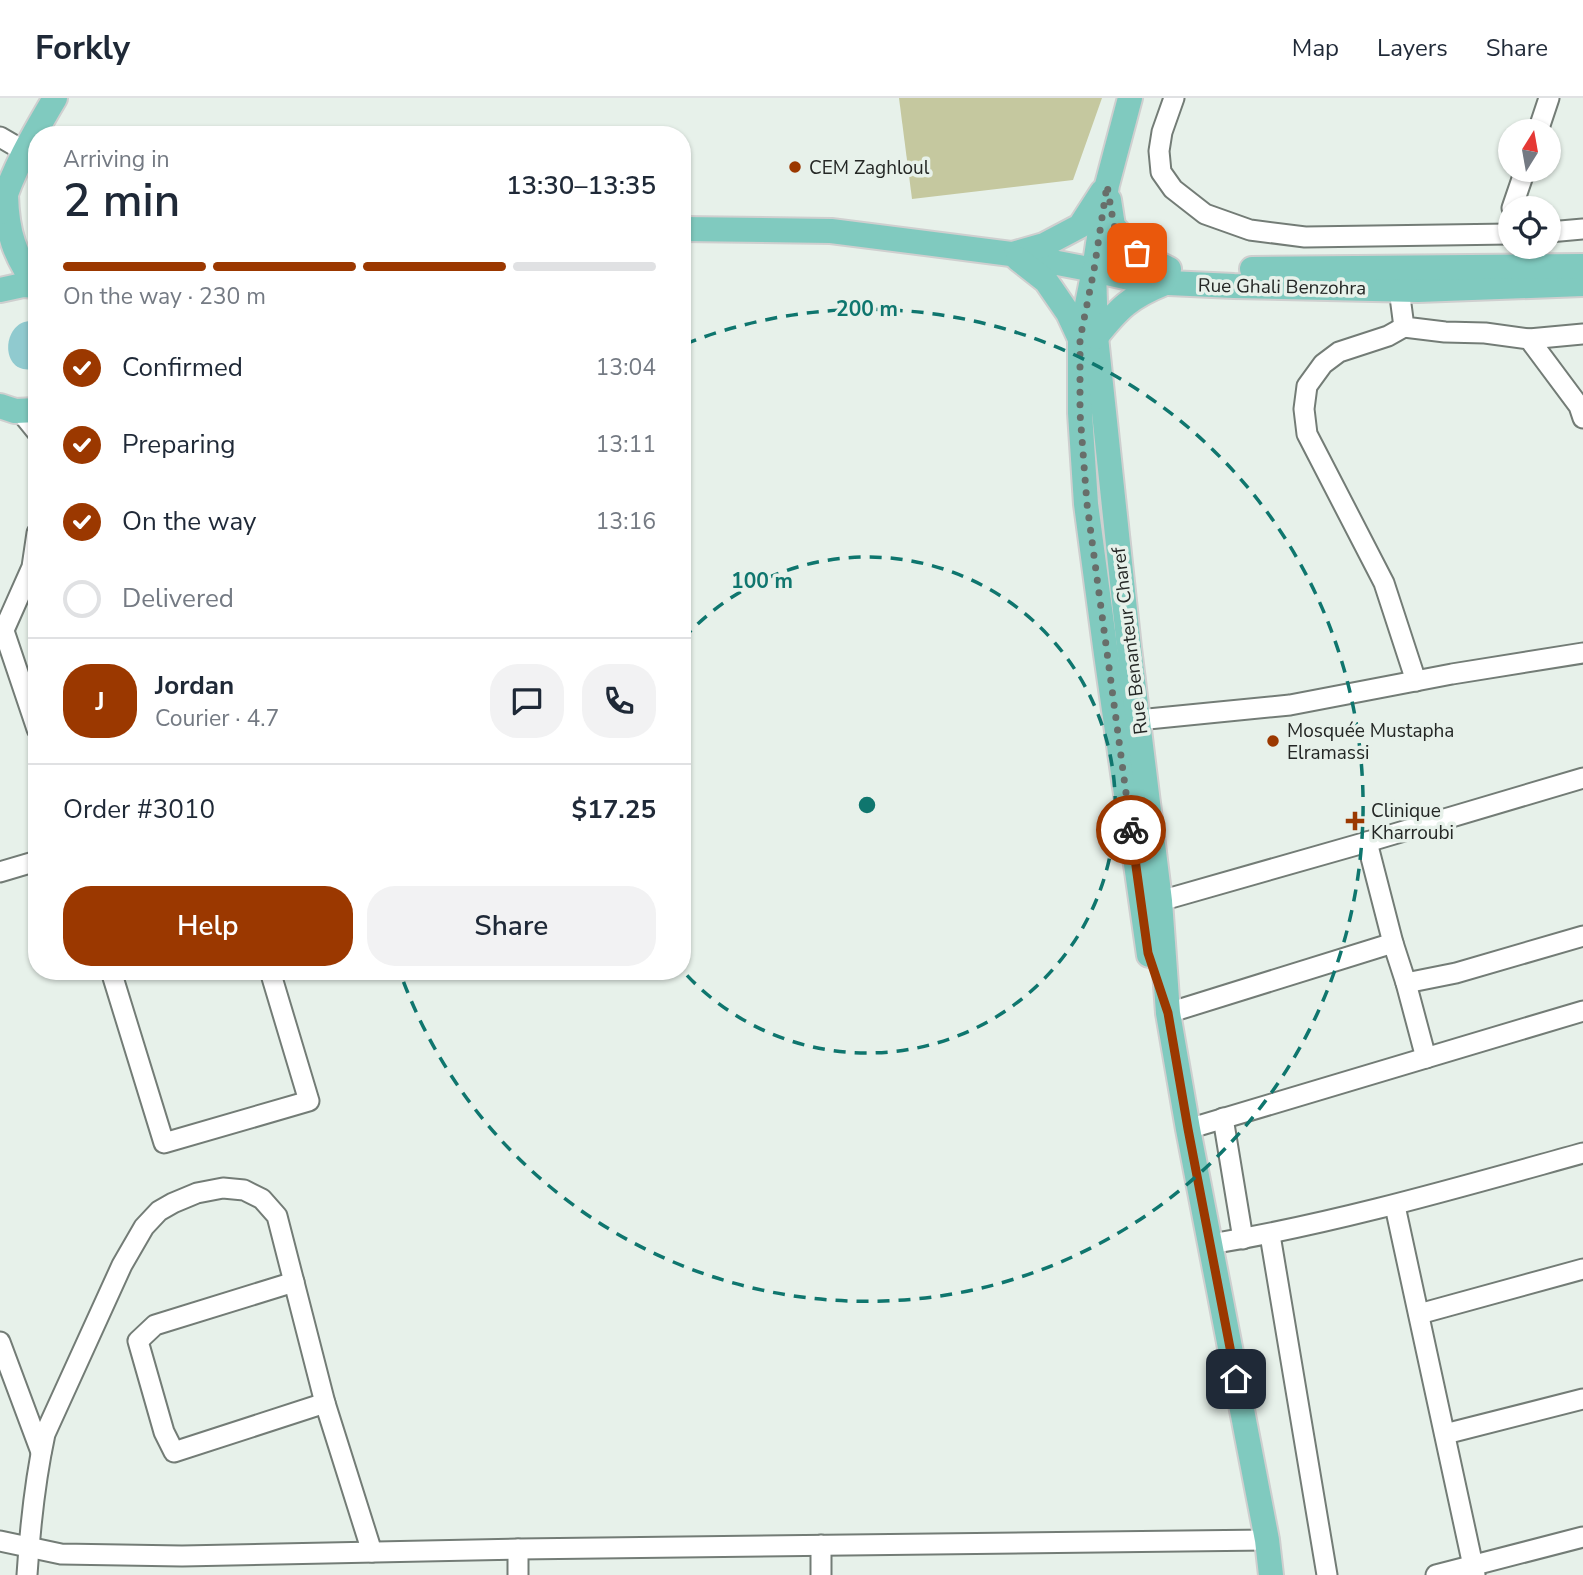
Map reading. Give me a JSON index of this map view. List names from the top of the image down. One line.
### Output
{"streets":{"main road":["Rue Ghali Benzohra","Rue Benanteur Charef"]},"crossings":[["Rue Ghali Benzohra","Rue Benanteur Charef"]],"places":{"other":["CEM Zaghloul","Mosquée Mustapha Elramassi"],"health":["Clinique Kharroubi"]},"north":"top","page":{"header":"Forkly","nav":["Map","Layers","Share"],"heading":["2 min","Arriving in","13:30–13:35"],"panel":["Jordan","Courier · 4.7","Order #3010","$17.25"],"bar":"On the way · 230 m","list":[["Confirmed","13:04"],["Preparing","13:11"],["On the way","13:16"],"Delivered"],"round":"J","buttons":["Help","Share"]},"rings":["200 m","100 m"]}
